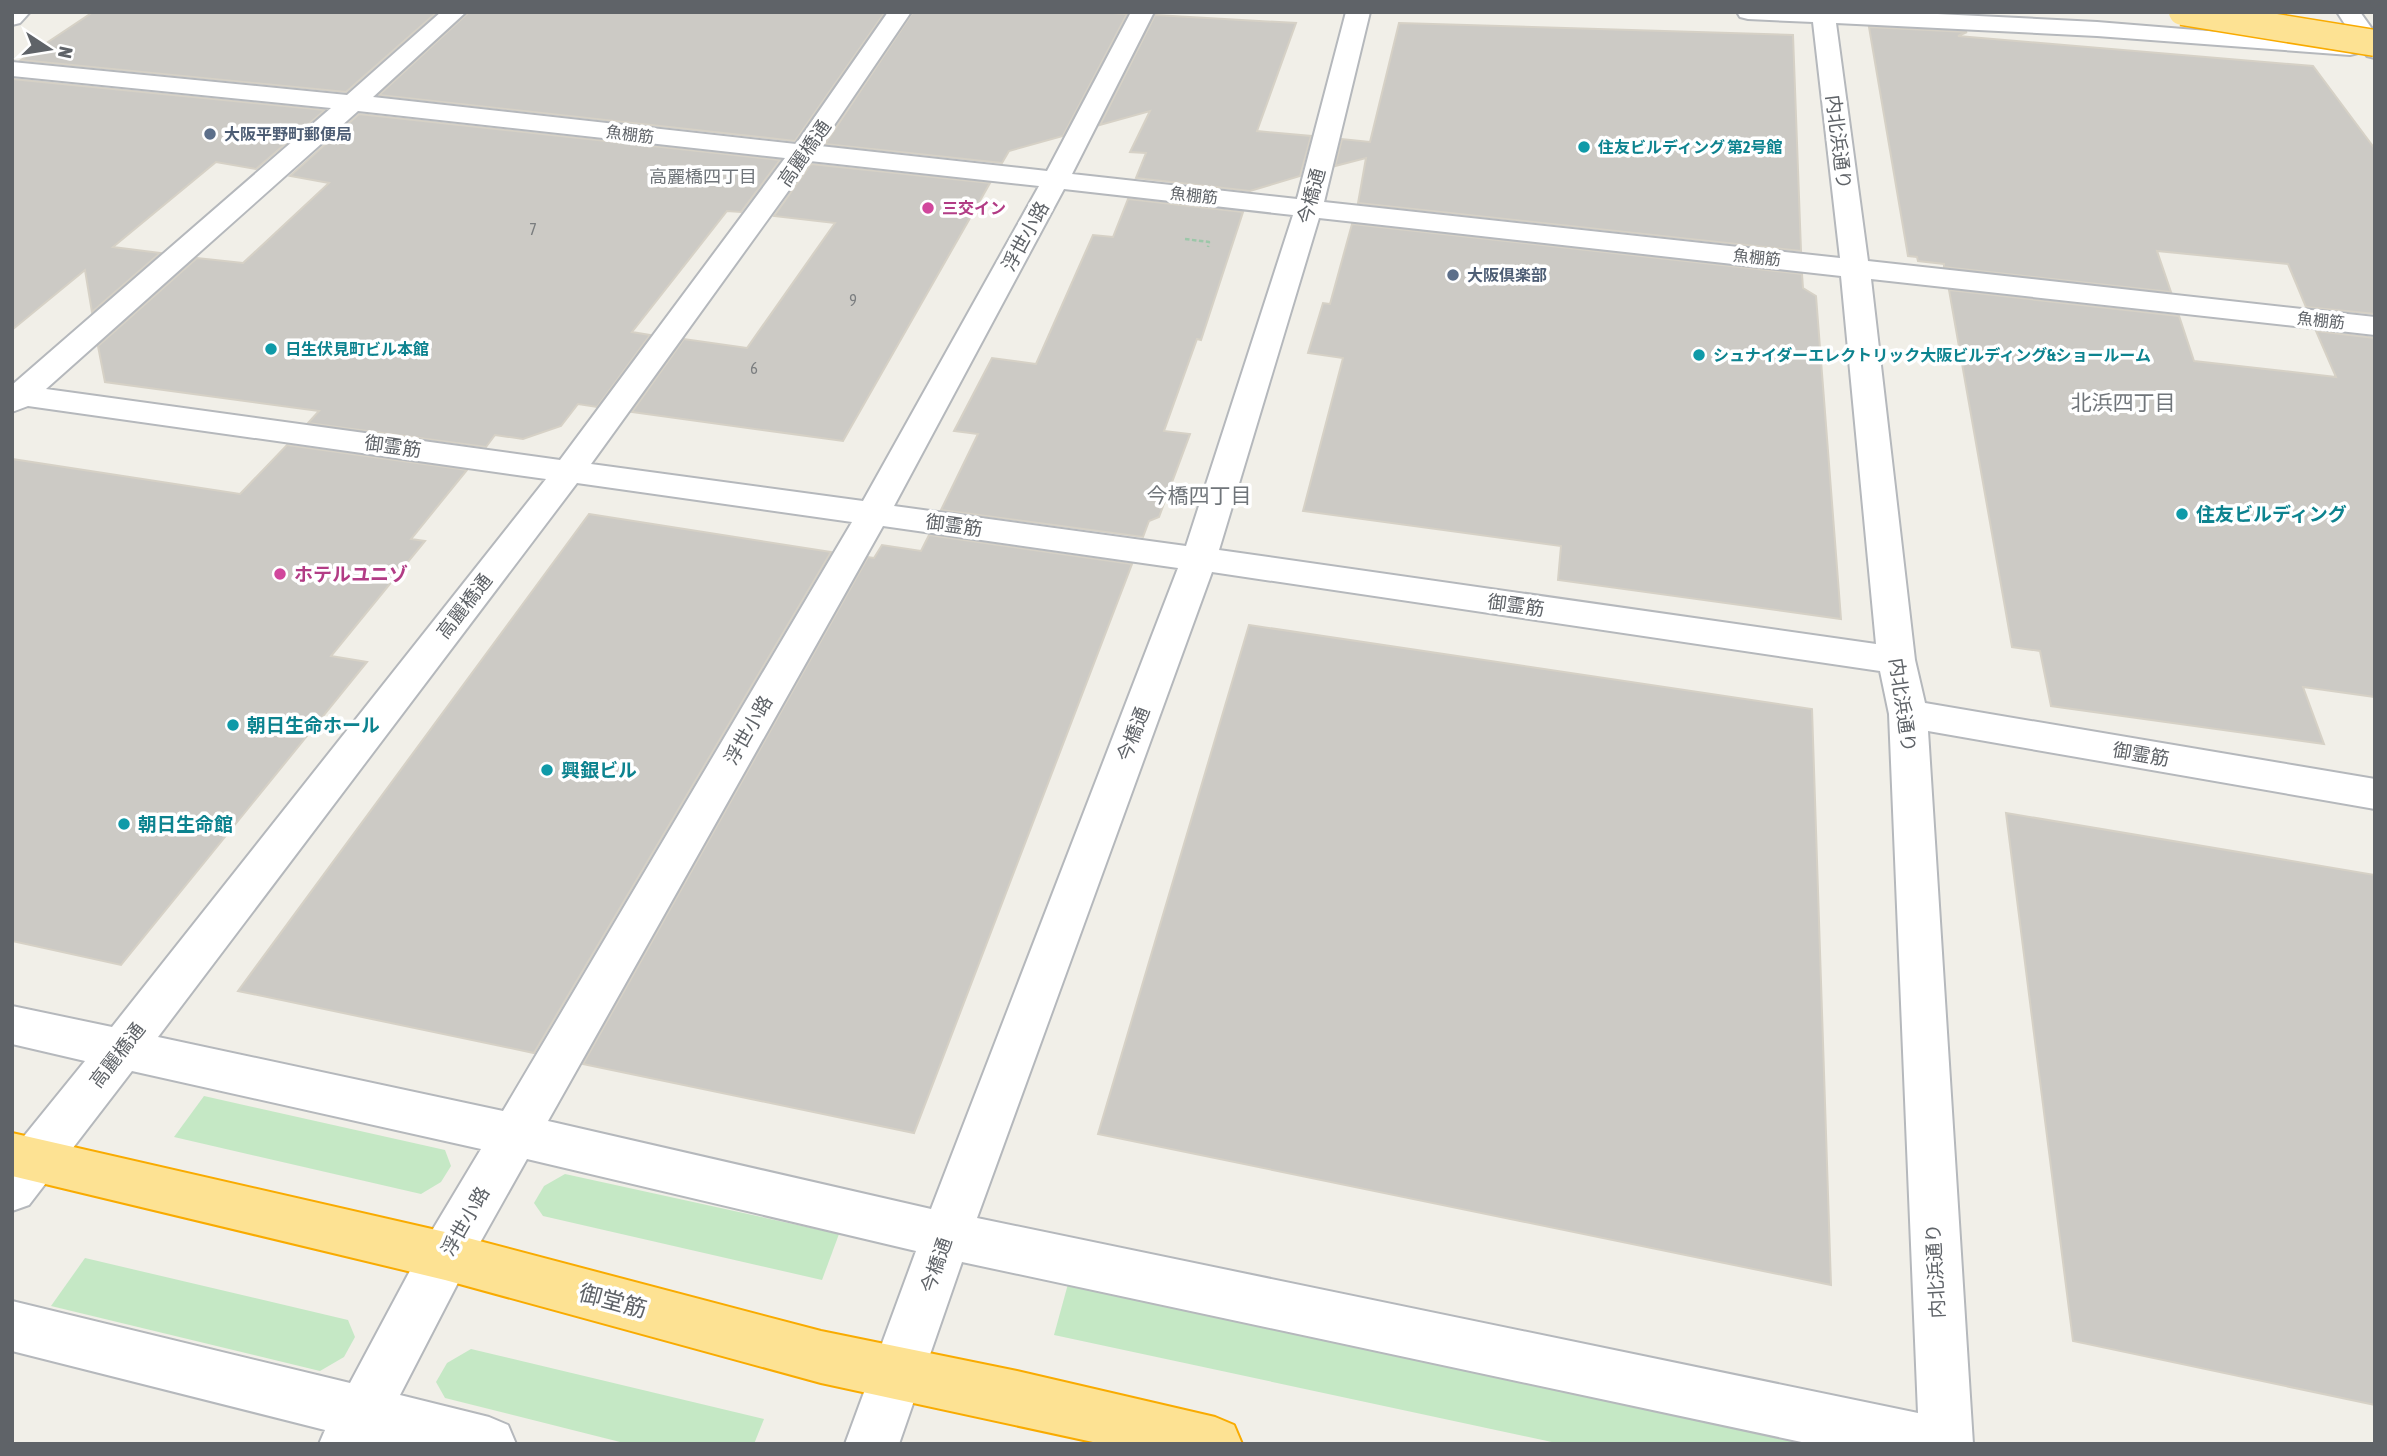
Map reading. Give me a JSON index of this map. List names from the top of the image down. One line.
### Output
{"streets":{"highway":["御堂筋"],"street":["魚棚筋","内北浜通り","高麗橋通","今橋通","浮世小路","御霊筋"]},"crossings":[["魚棚筋","内北浜通り"],["魚棚筋","高麗橋通"],["魚棚筋","今橋通"],["魚棚筋","浮世小路"],["内北浜通り","御霊筋"],["高麗橋通","御霊筋"],["高麗橋通","御堂筋"],["今橋通","御霊筋"],["今橋通","御堂筋"],["浮世小路","御霊筋"],["浮世小路","御堂筋"]],"districts":["高麗橋四丁目","北浜四丁目","今橋四丁目"],"places":["大阪平野町郵便局","住友ビルディング 第2号館","三交イン","大阪倶楽部","日生伏見町ビル本館","シュナイダーエレクトリック大阪ビルディング&ショールーム","住友ビルディング","ホテルユニゾ","朝日生命ホール","興銀ビル","朝日生命館"],"house_numbers":["7","9","6"],"north":"right"}
